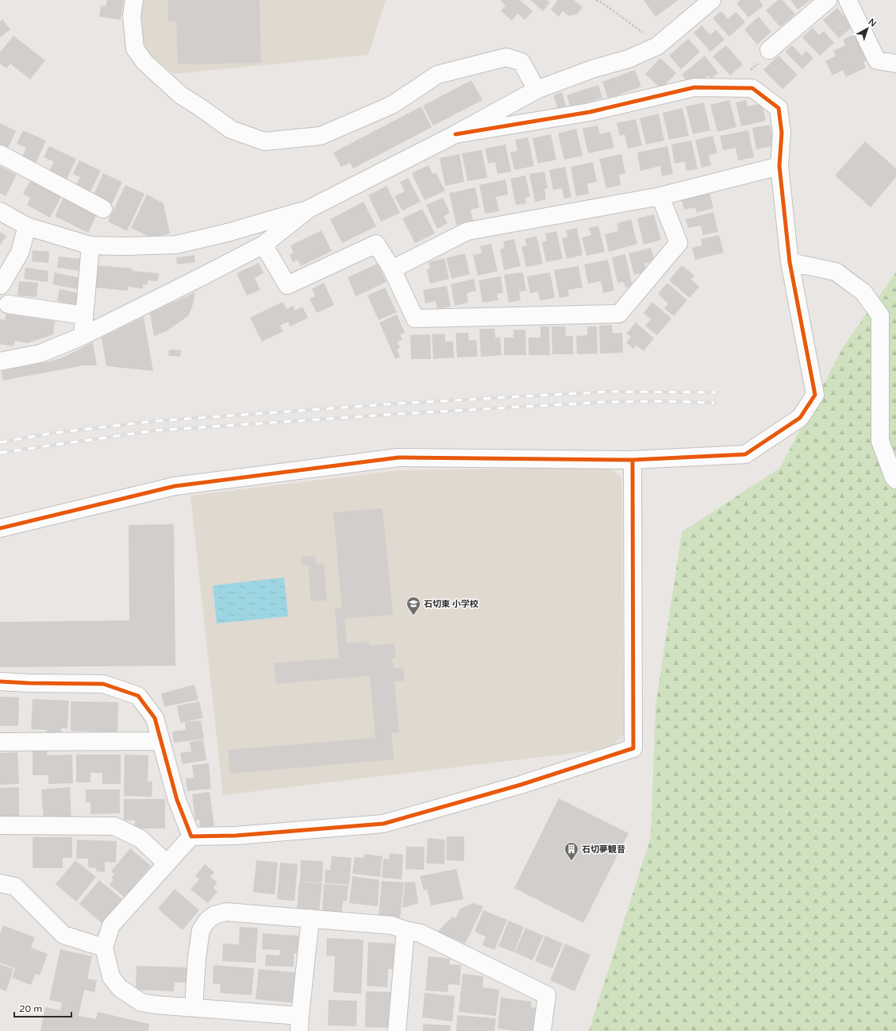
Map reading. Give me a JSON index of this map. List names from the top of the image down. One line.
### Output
{"places":{"school or university":["石切東 小学校"],"building":["石切夢観音"]},"scale_bar":"20 m","north":"top right"}
